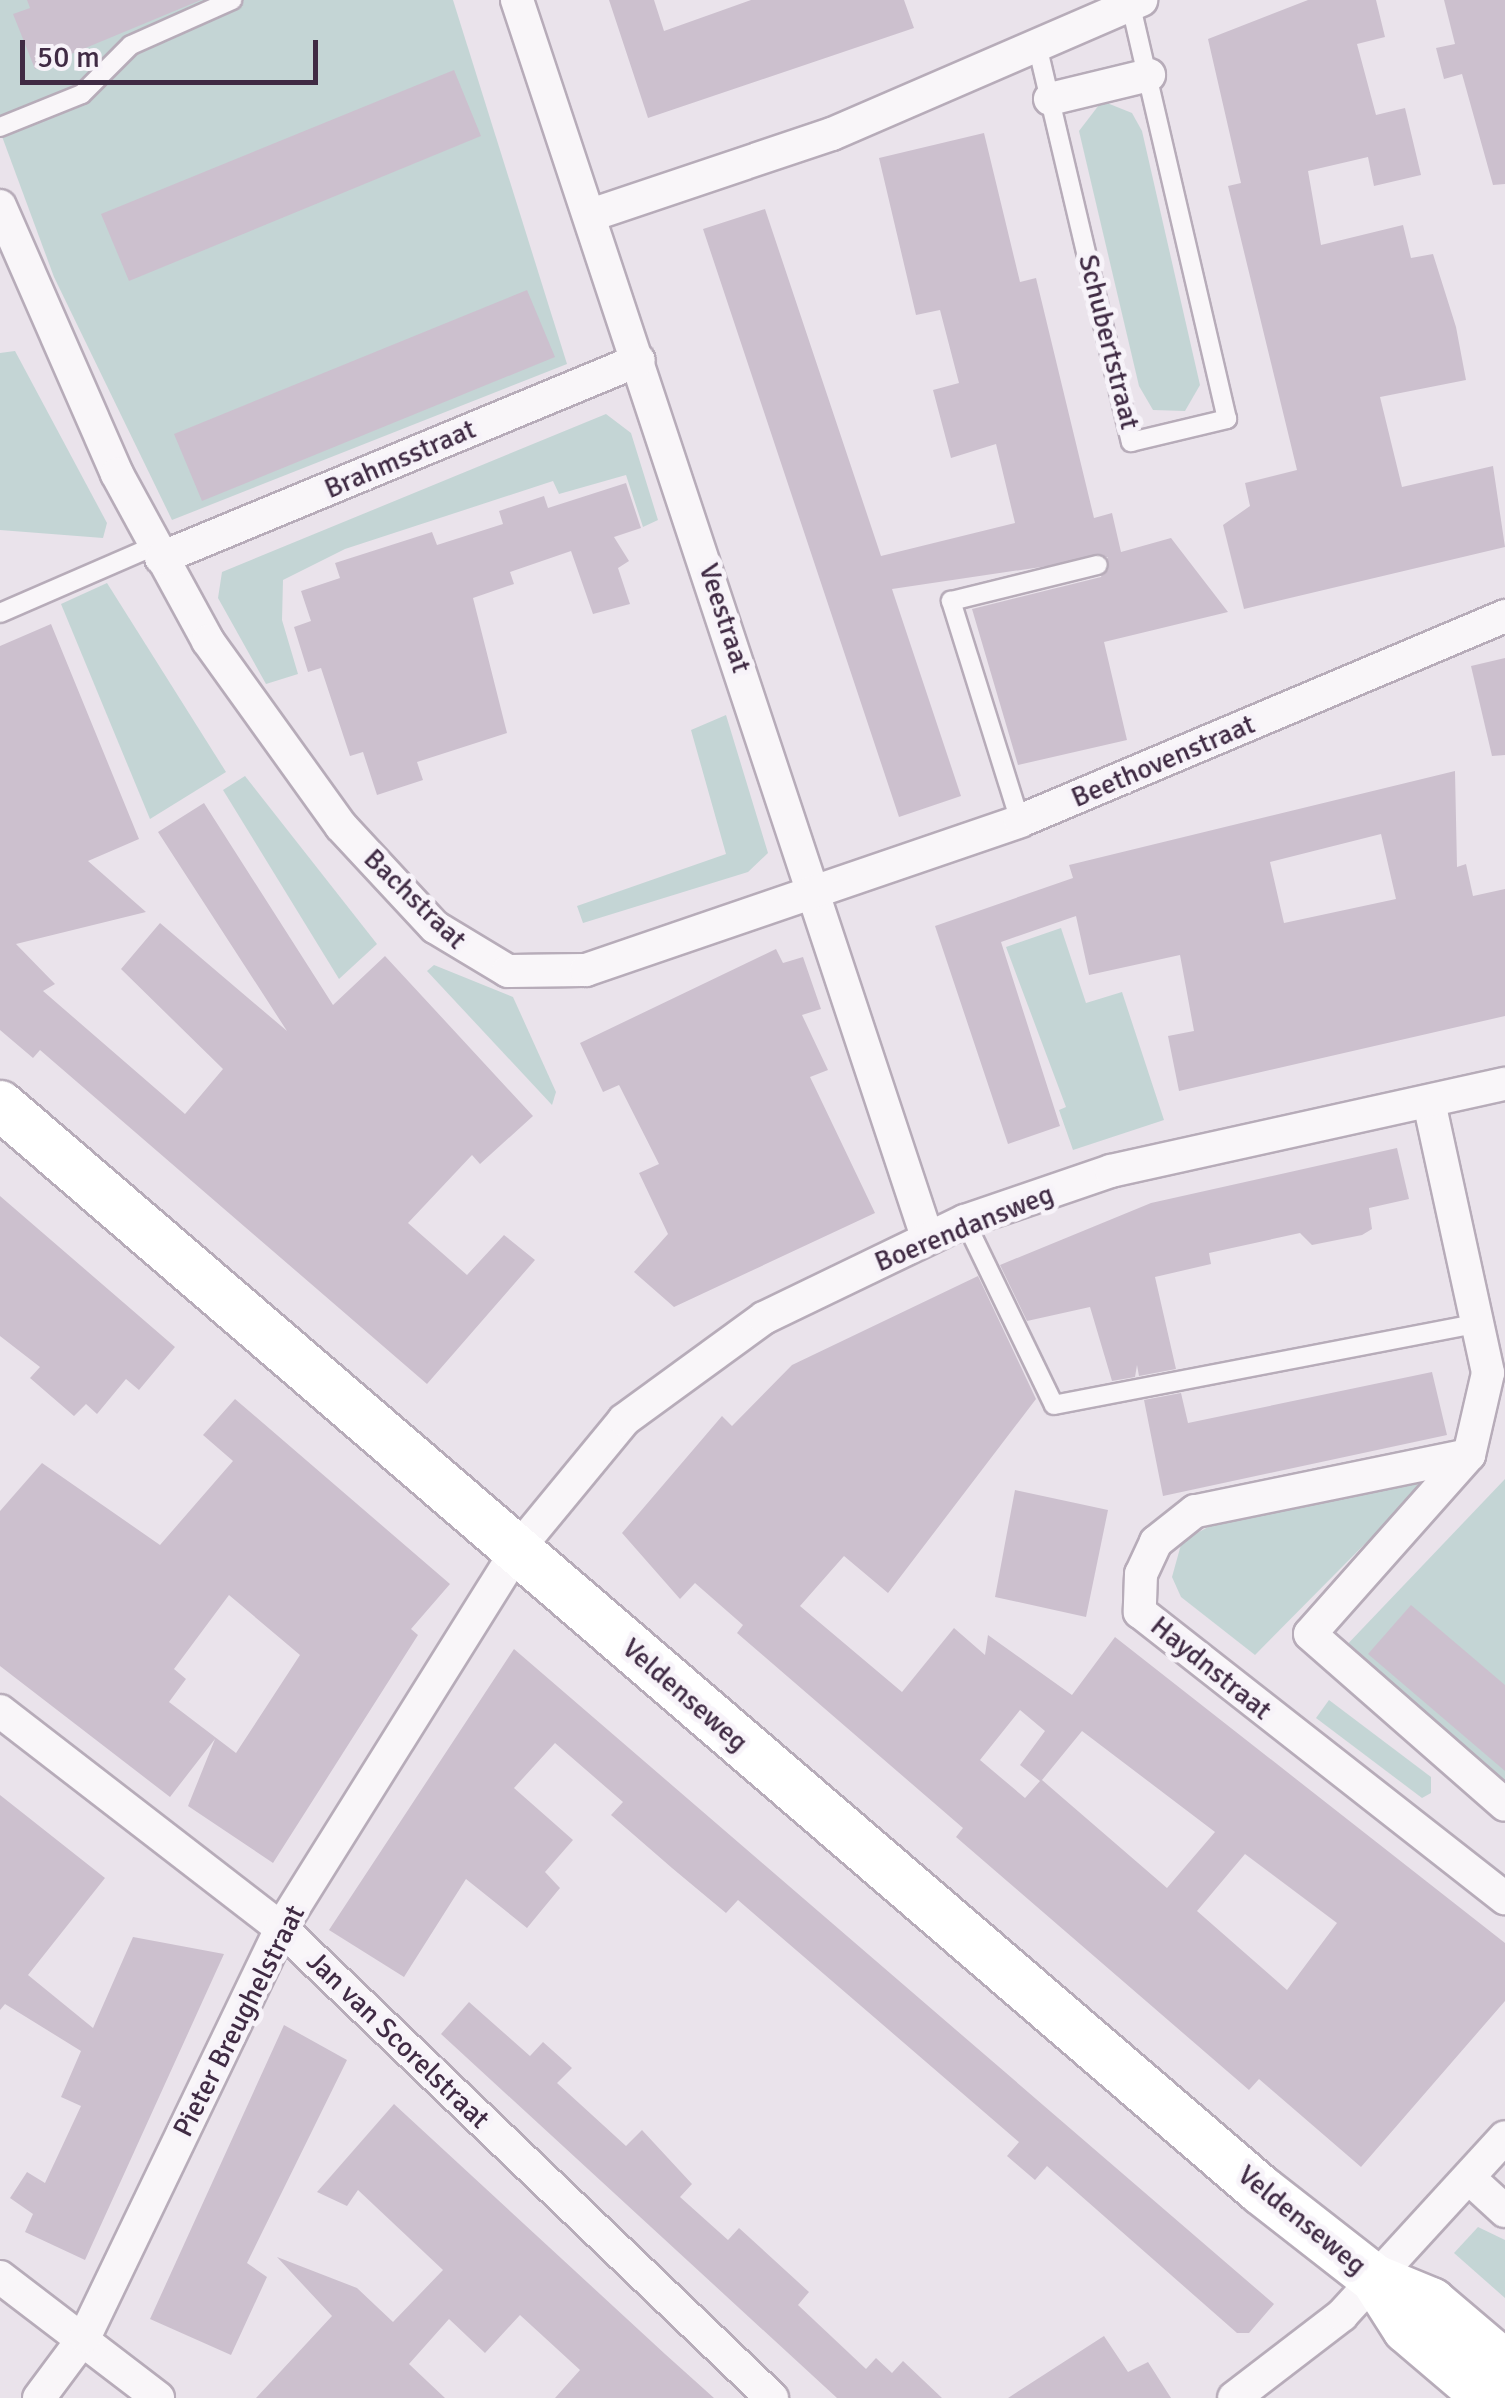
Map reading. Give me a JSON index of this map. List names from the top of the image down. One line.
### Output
{"streets":{"street":["Schubertstraat","Brahmsstraat","Veestraat","Beethovenstraat","Bachstraat","Boerendansweg","Haydnstraat","Veldenseweg","Pieter Breughelstraat","Jan van Scorelstraat"]},"crossings":[["Schubertstraat","Veestraat"],["Brahmsstraat","Veestraat"],["Brahmsstraat","Bachstraat"],["Veestraat","Beethovenstraat"],["Veestraat","Bachstraat"],["Veestraat","Boerendansweg"],["Beethovenstraat","Bachstraat"],["Boerendansweg","Veldenseweg"],["Boerendansweg","Pieter Breughelstraat"],["Veldenseweg","Pieter Breughelstraat"],["Pieter Breughelstraat","Jan van Scorelstraat"]],"scale_bar":"50 m"}
